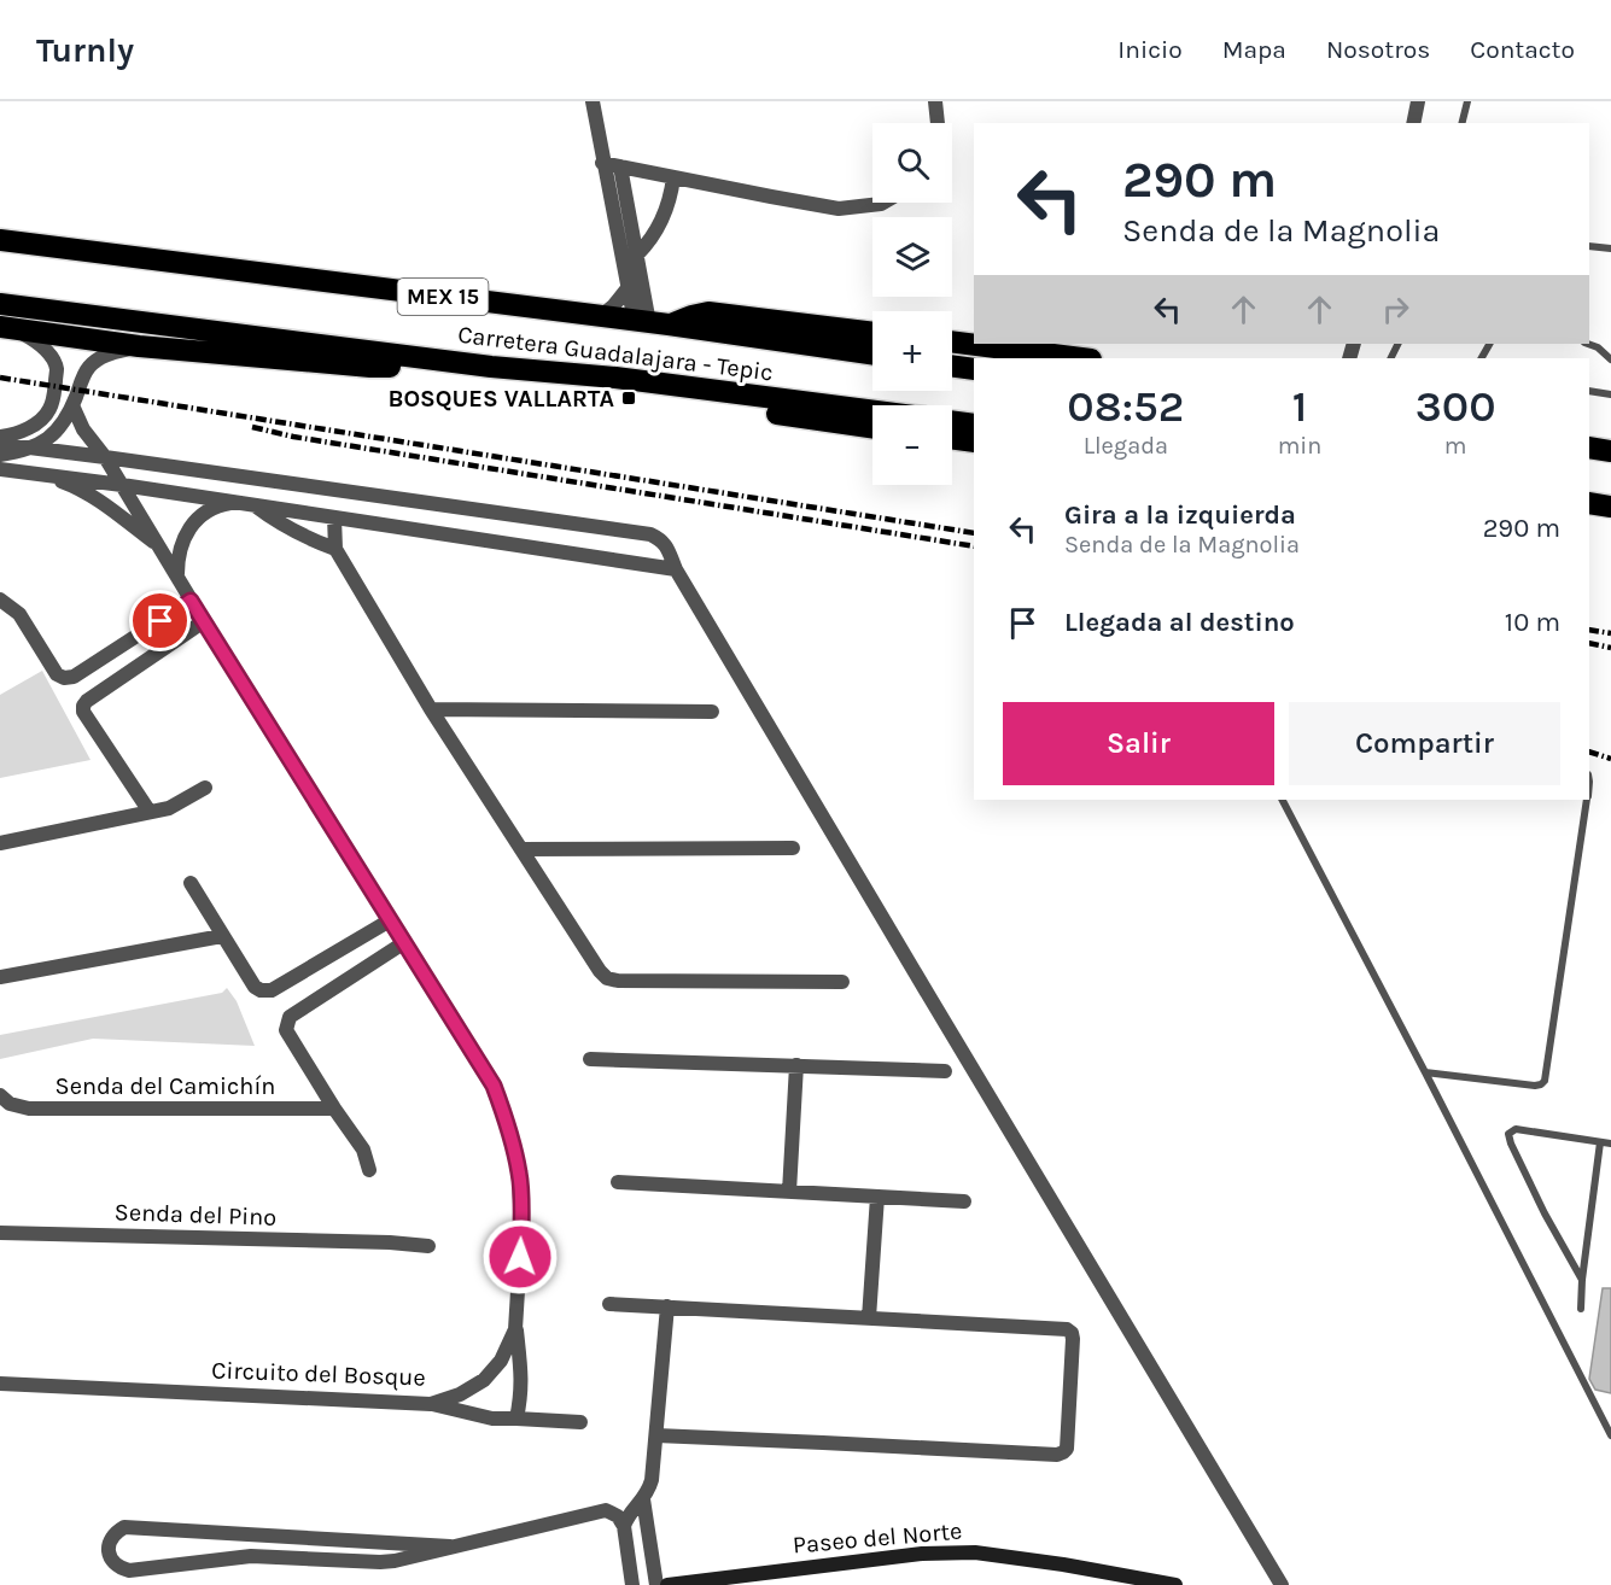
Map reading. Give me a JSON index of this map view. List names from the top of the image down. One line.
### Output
{"streets":{"highway":["MEX 15","Carretera Guadalajara - Tepic"],"street":["Senda del Camichín","Senda del Pino","Circuito del Bosque","Paseo del Norte"]},"crossings":[["Senda del Camichín","Circuito del Bosque"]],"places":{"transit":["BOSQUES VALLARTA"]},"page":{"header":"Turnly","nav":["Inicio","Mapa","Nosotros","Contacto"],"map_buttons":["+","−"],"turn":["290 m","Senda de la Magnolia"],"eta":["08:52","Llegada","1","min","300","m"],"list":[{"name":"Gira a la izquierda","note":"Senda de la Magnolia","value":"290 m"},{"name":"Llegada al destino","value":"10 m"}],"buttons":["Salir","Compartir"]}}
